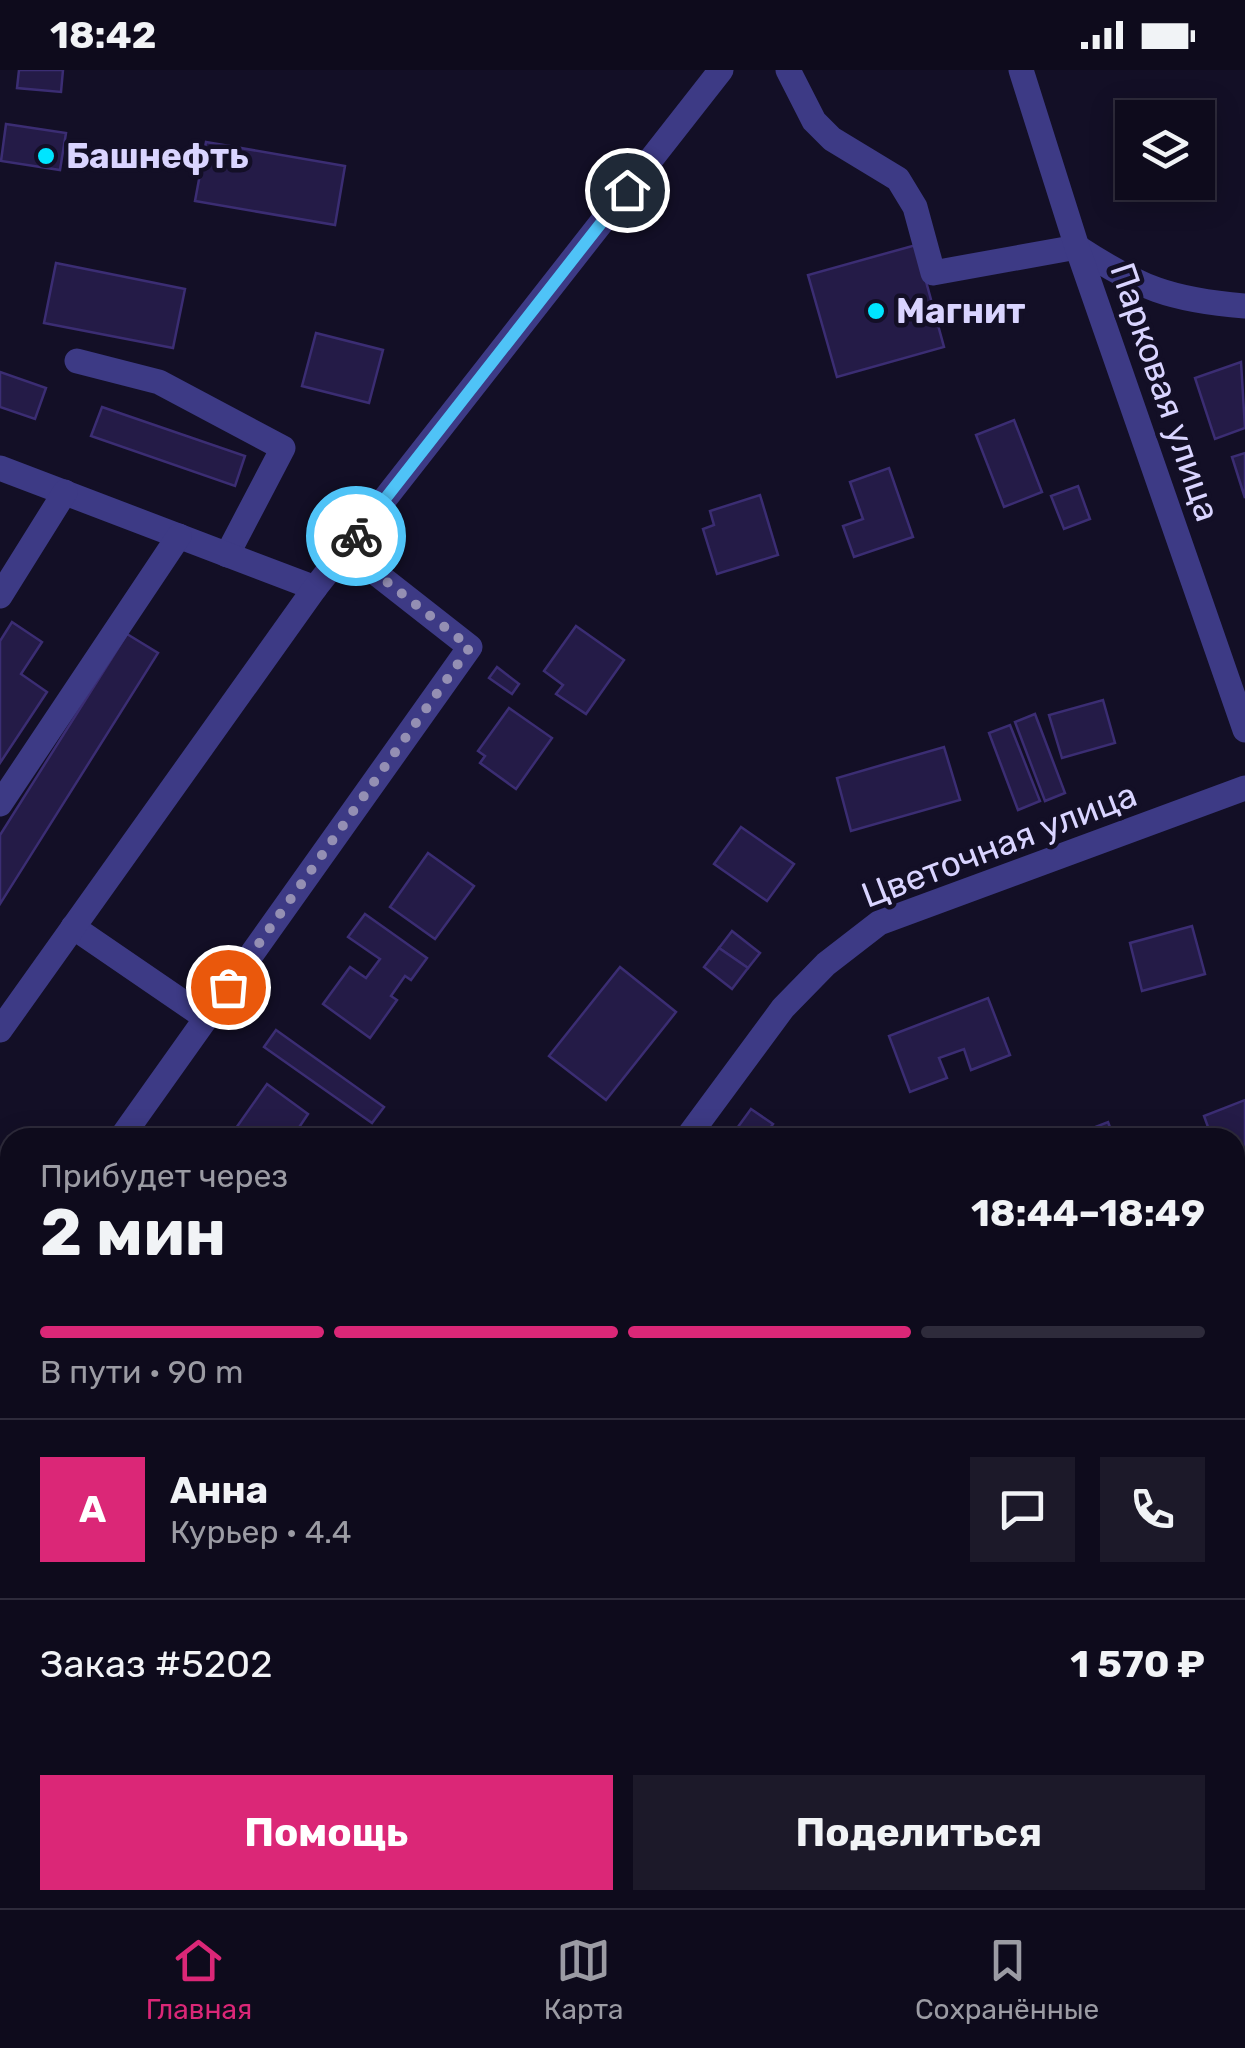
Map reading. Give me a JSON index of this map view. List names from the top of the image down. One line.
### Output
{"streets":{"street":["Парковая улица","Цветочная улица"]},"places":["Башнефть","Магнит"],"page":{"status":"18:42","heading":["2 мин","Прибудет через","18:44–18:49"],"panel":["Анна","Курьер · 4.4","Заказ #5202","1 570 ₽"],"bar":"В пути · 90 m","round":"А","buttons":["Помощь","Поделиться"],"tabs":["Главная","Карта","Сохранённые"]}}
